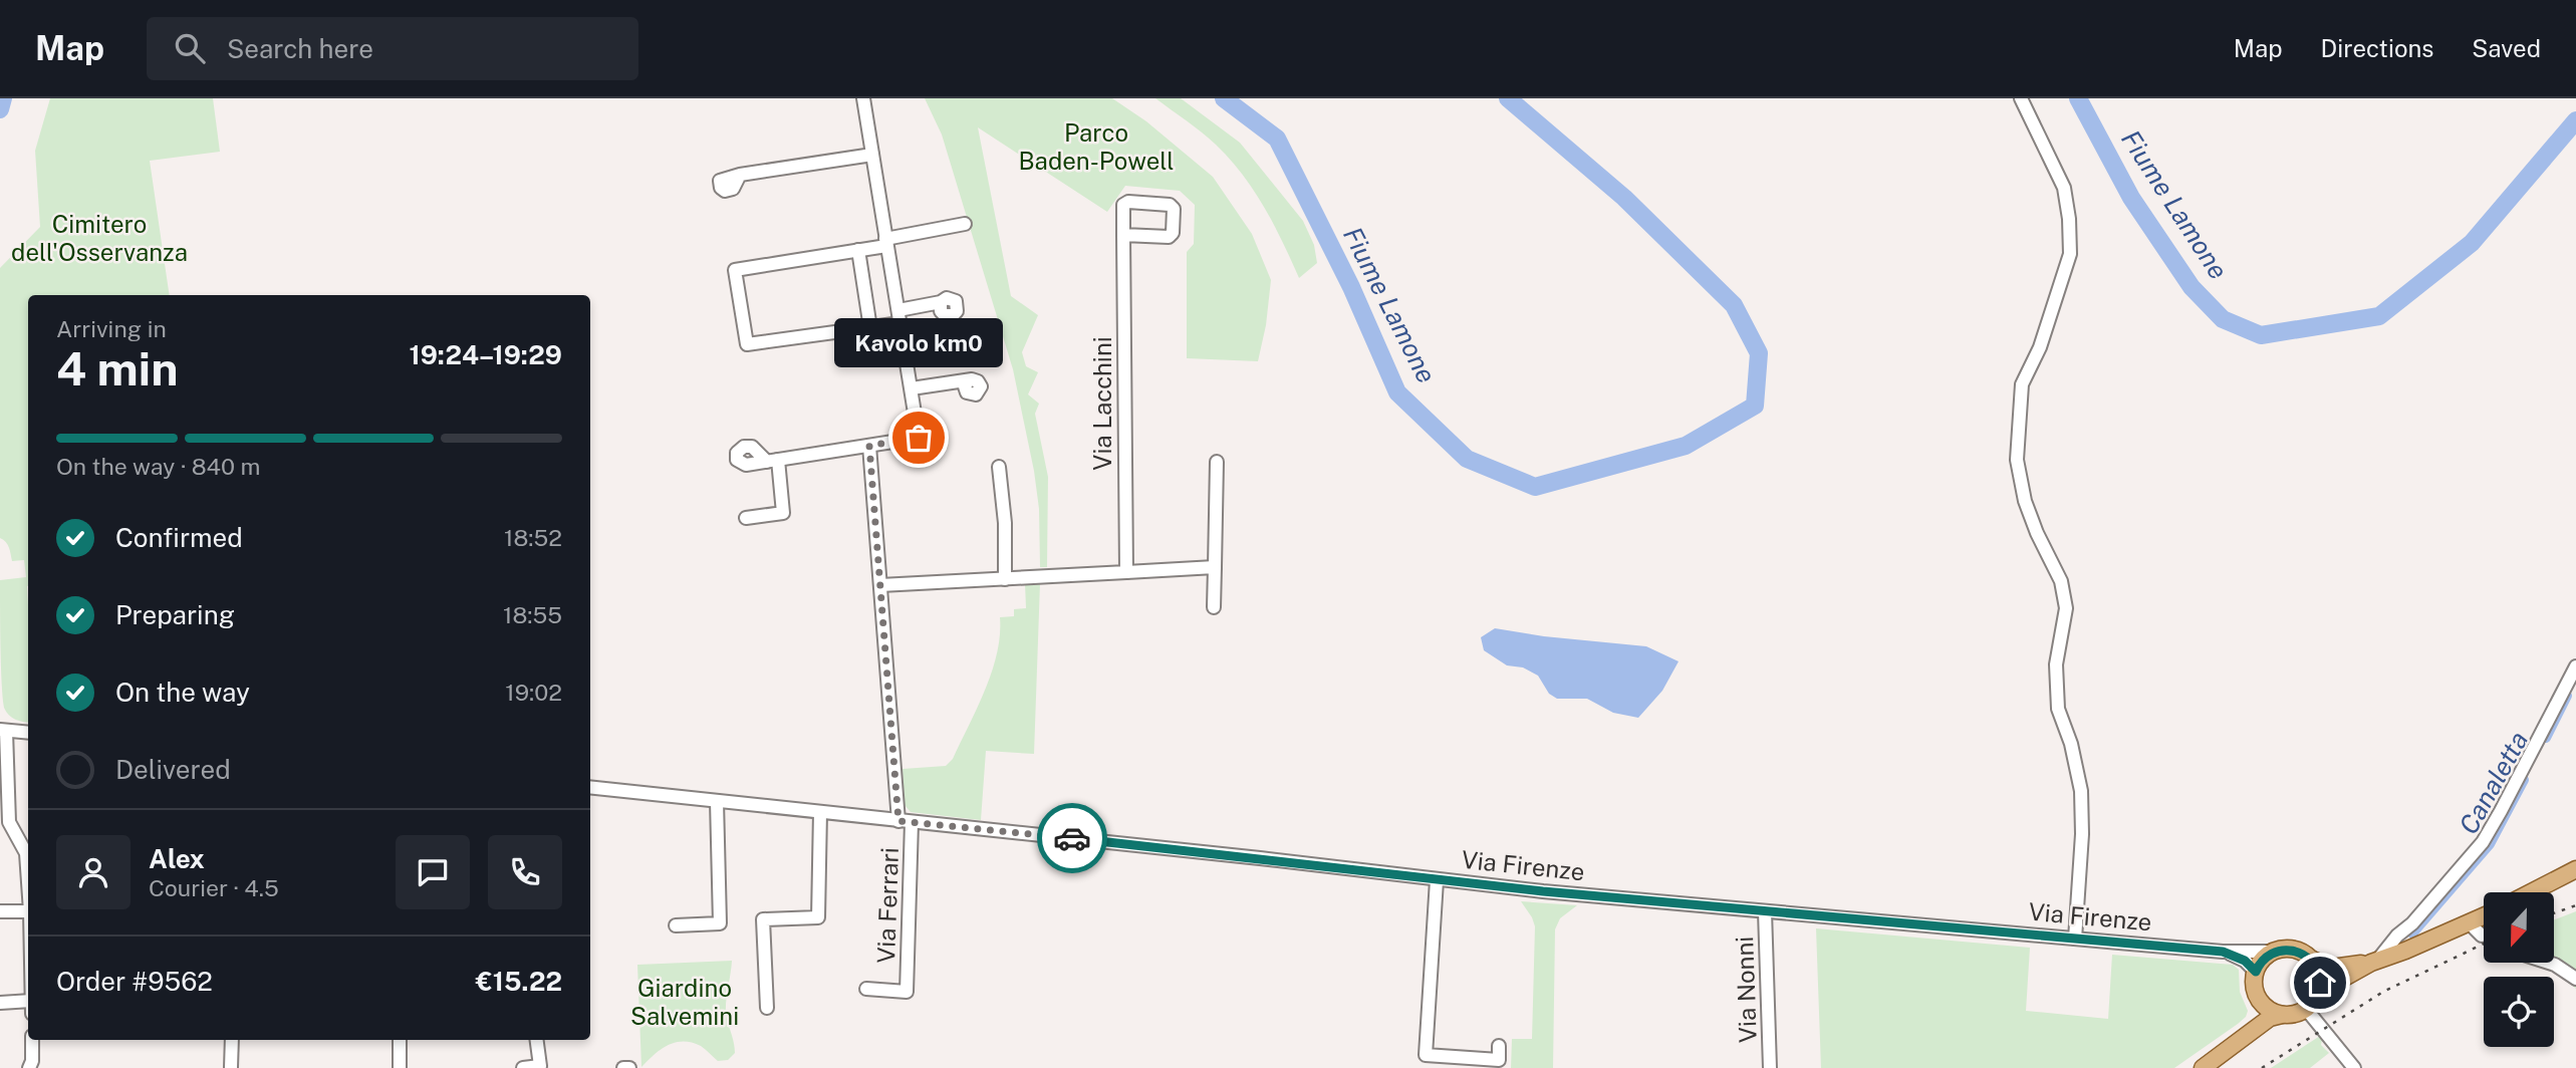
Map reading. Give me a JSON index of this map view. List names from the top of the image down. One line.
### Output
{"streets":{"street":["Via Lacchini","Via Firenze","Via Ferrari","Via Nonni"]},"crossings":[["Via Firenze","Via Ferrari"],["Via Firenze","Via Nonni"]],"water":["Fiume Lamone","Canaletta"],"parks":["Parco Baden-Powell","Cimitero dell'Osservanza","Giardino Salvemini"],"places":["Kavolo km0"],"north":"bottom","page":{"header":"Map","search":"Search here","nav":["Map","Directions","Saved"],"heading":["4 min","Arriving in","19:24–19:29"],"panel":["Alex","Courier · 4.5","Order #9562","€15.22"],"bubble":"Kavolo km0","bar":"On the way · 840 m","list":[["Confirmed","18:52"],["Preparing","18:55"],["On the way","19:02"],"Delivered"]}}
